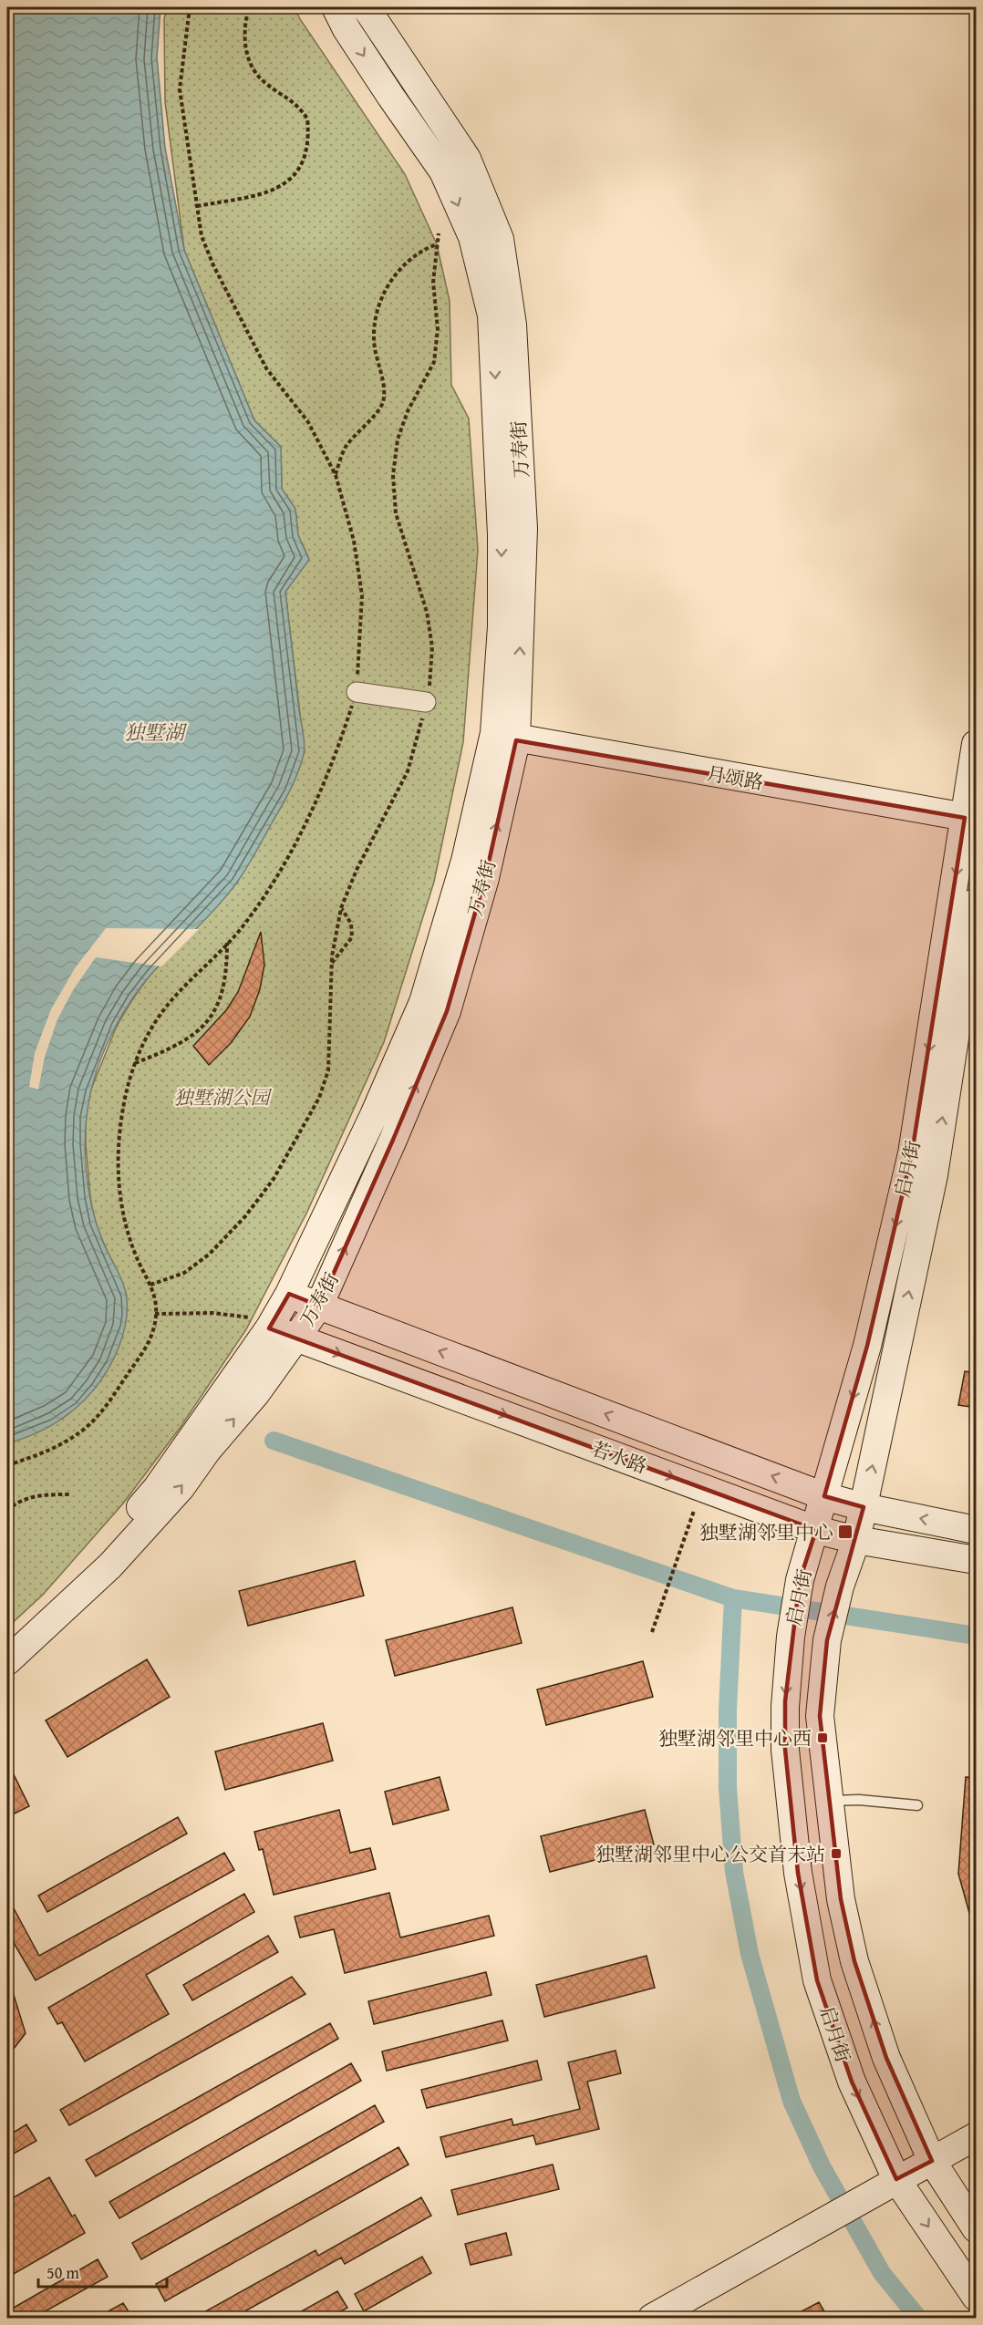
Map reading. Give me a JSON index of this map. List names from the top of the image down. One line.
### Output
{"streets":{"street":["万寿街","月颂路","启月街","若水路"]},"crossings":[["万寿街","月颂路"],["万寿街","若水路"],["月颂路","启月街"],["启月街","若水路"]],"water":["独墅湖"],"parks":["独墅湖公园"],"places":{"transit":["独墅湖邻里中心","独墅湖邻里中心西","独墅湖邻里中心公交首末站"]},"scale_bar":"50 m"}
